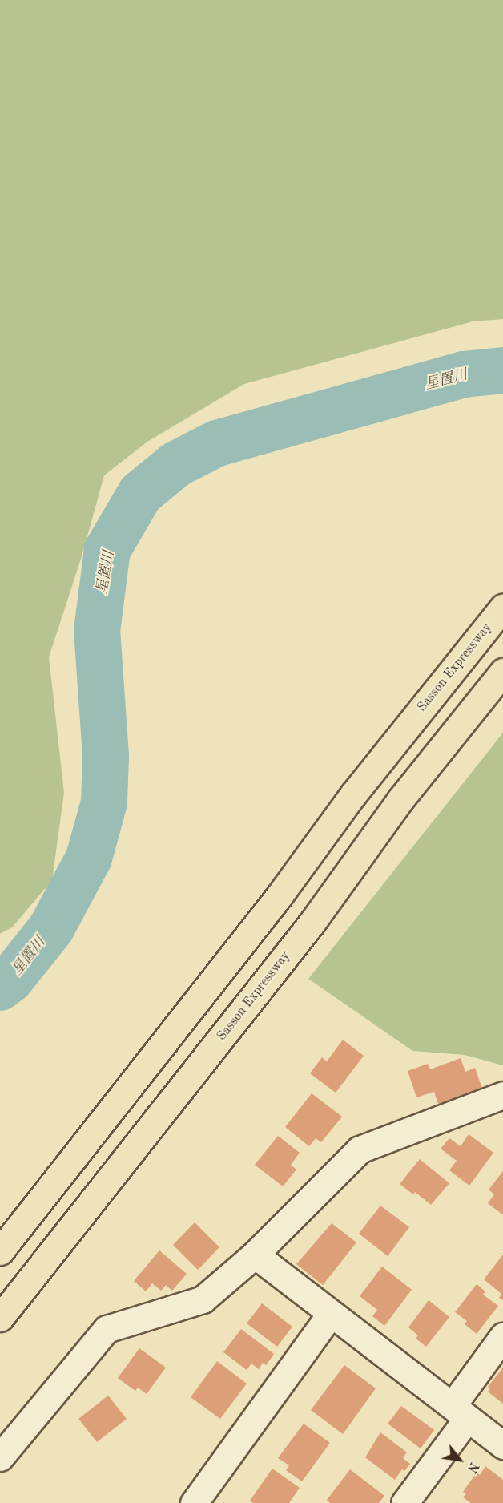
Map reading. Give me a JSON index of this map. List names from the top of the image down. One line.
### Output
{"streets":{"highway":["Sasson Expressway"]},"water":["星置川"],"north":"bottom right"}
